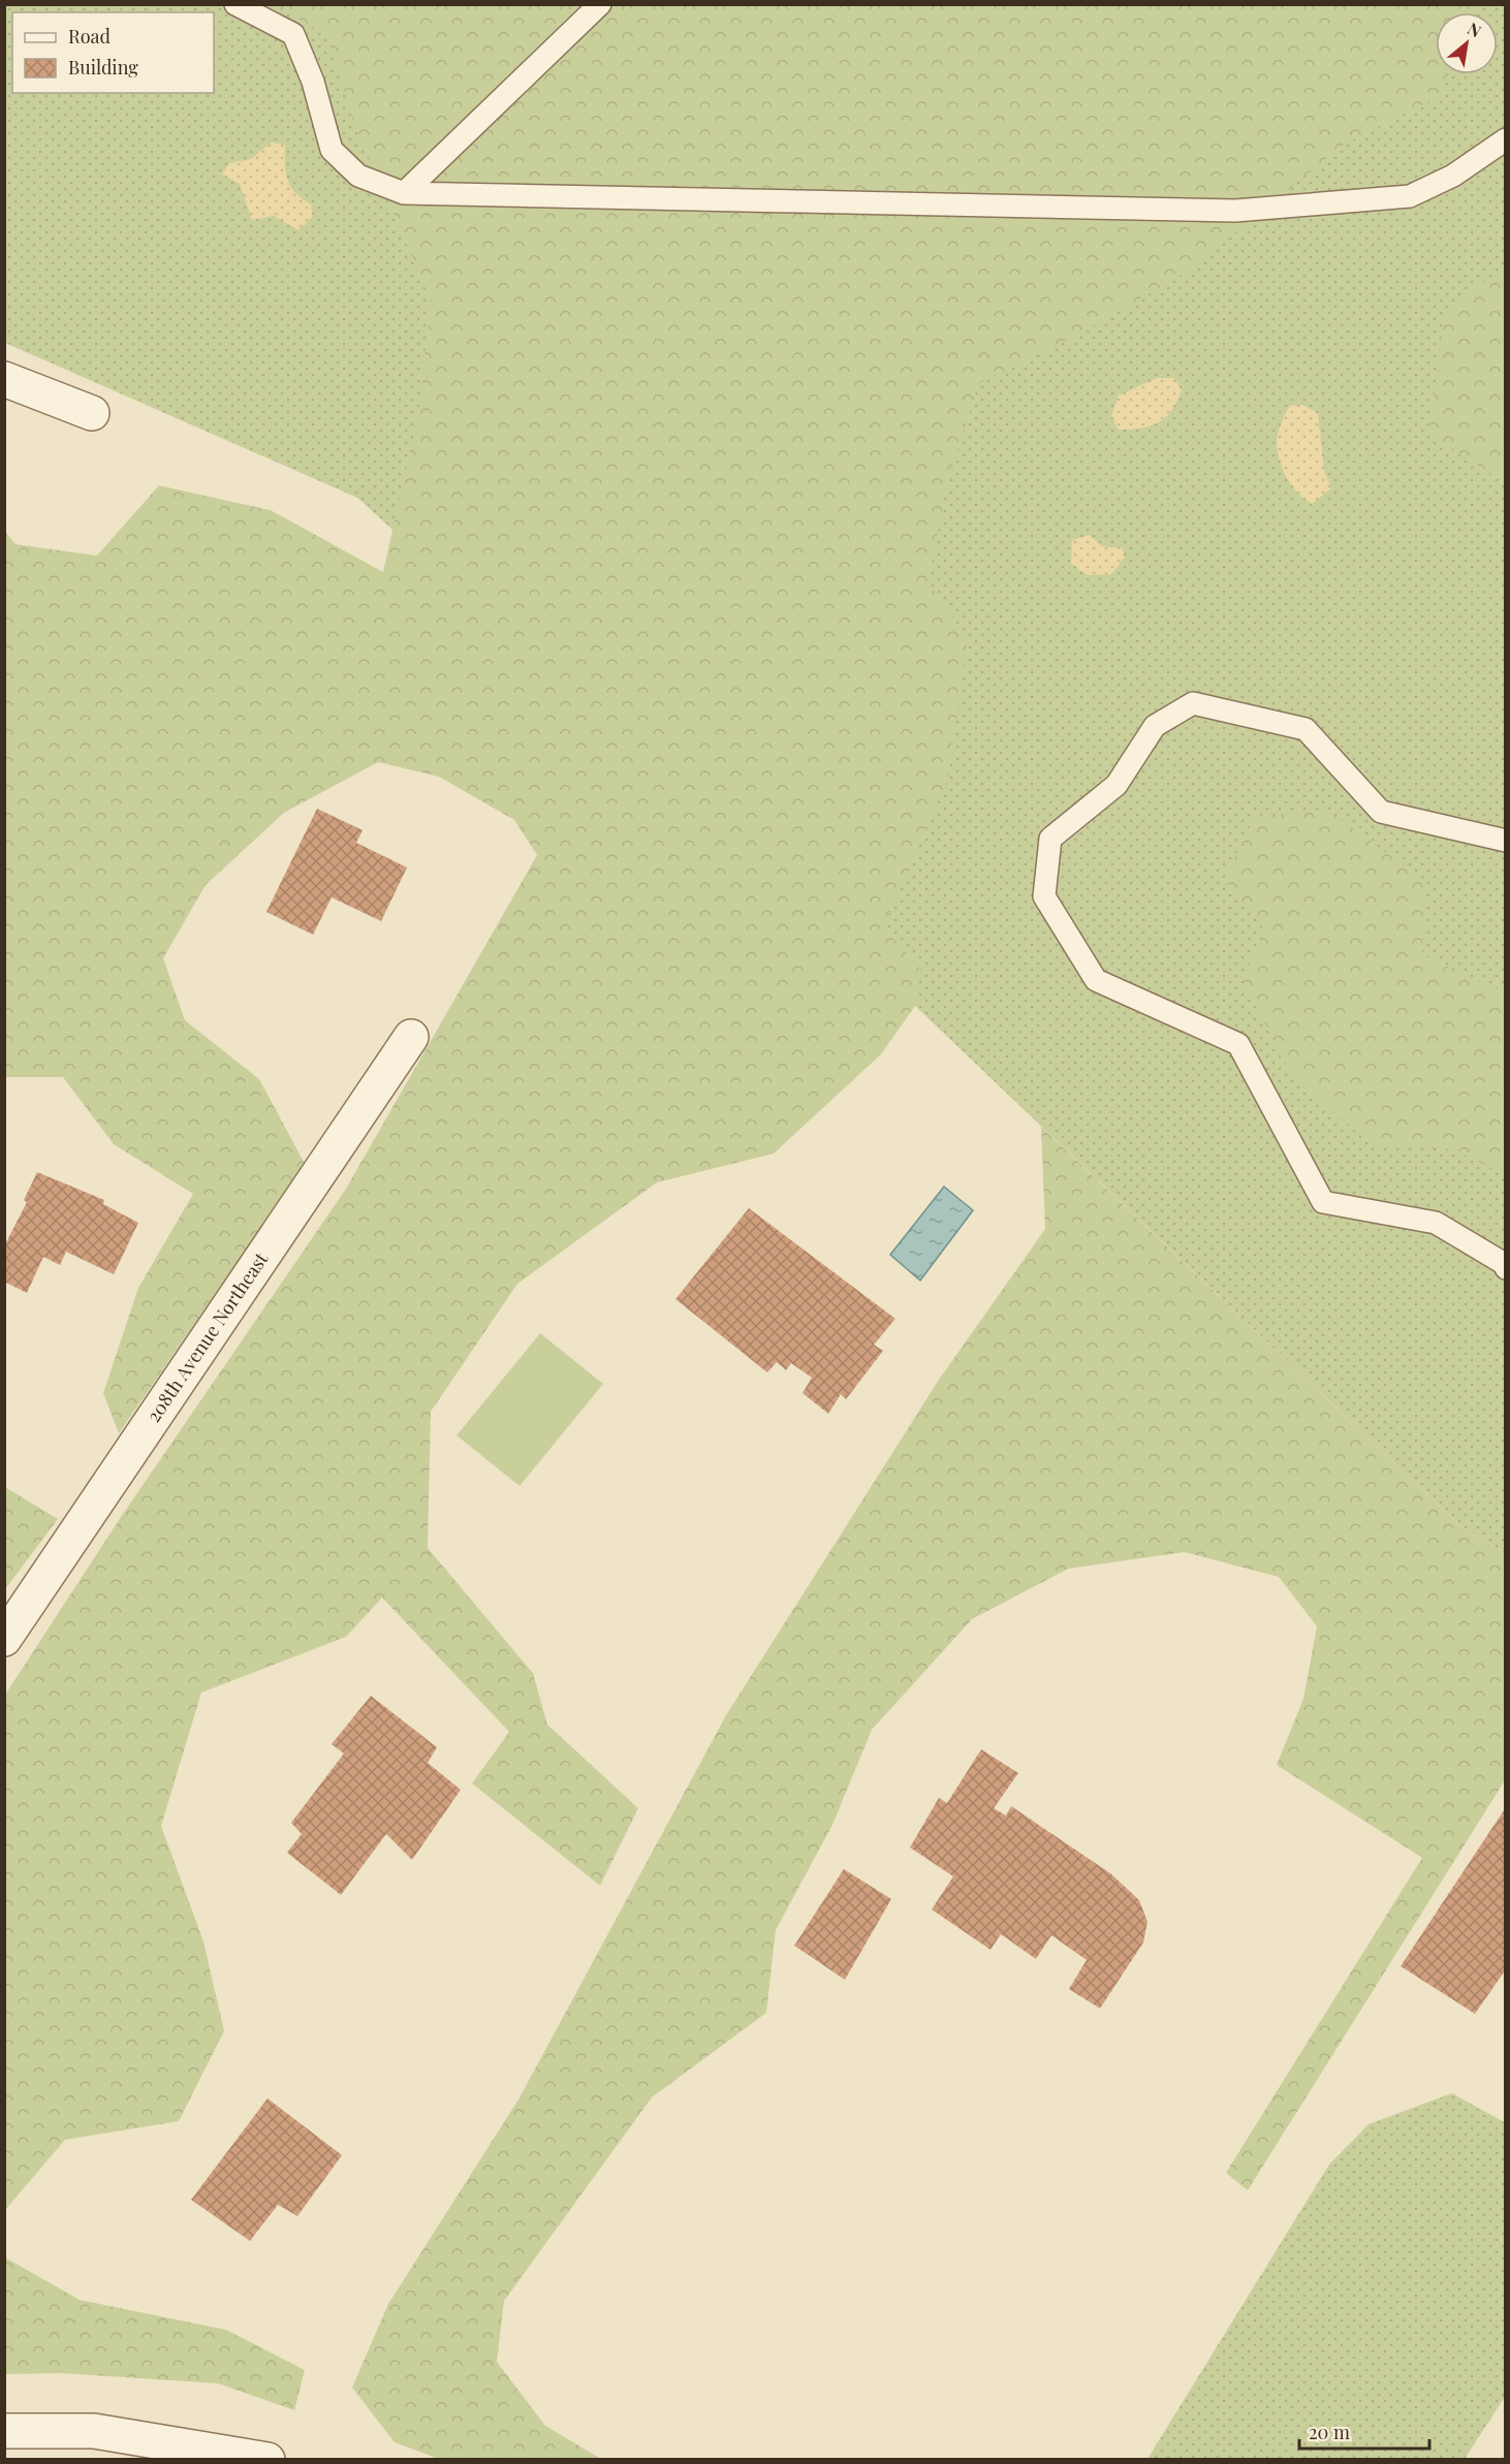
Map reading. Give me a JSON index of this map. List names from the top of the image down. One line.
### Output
{"streets":{"street":["208th Avenue Northeast"]},"legend":["Road","Building"],"scale_bar":"20 m","north":"top right"}
